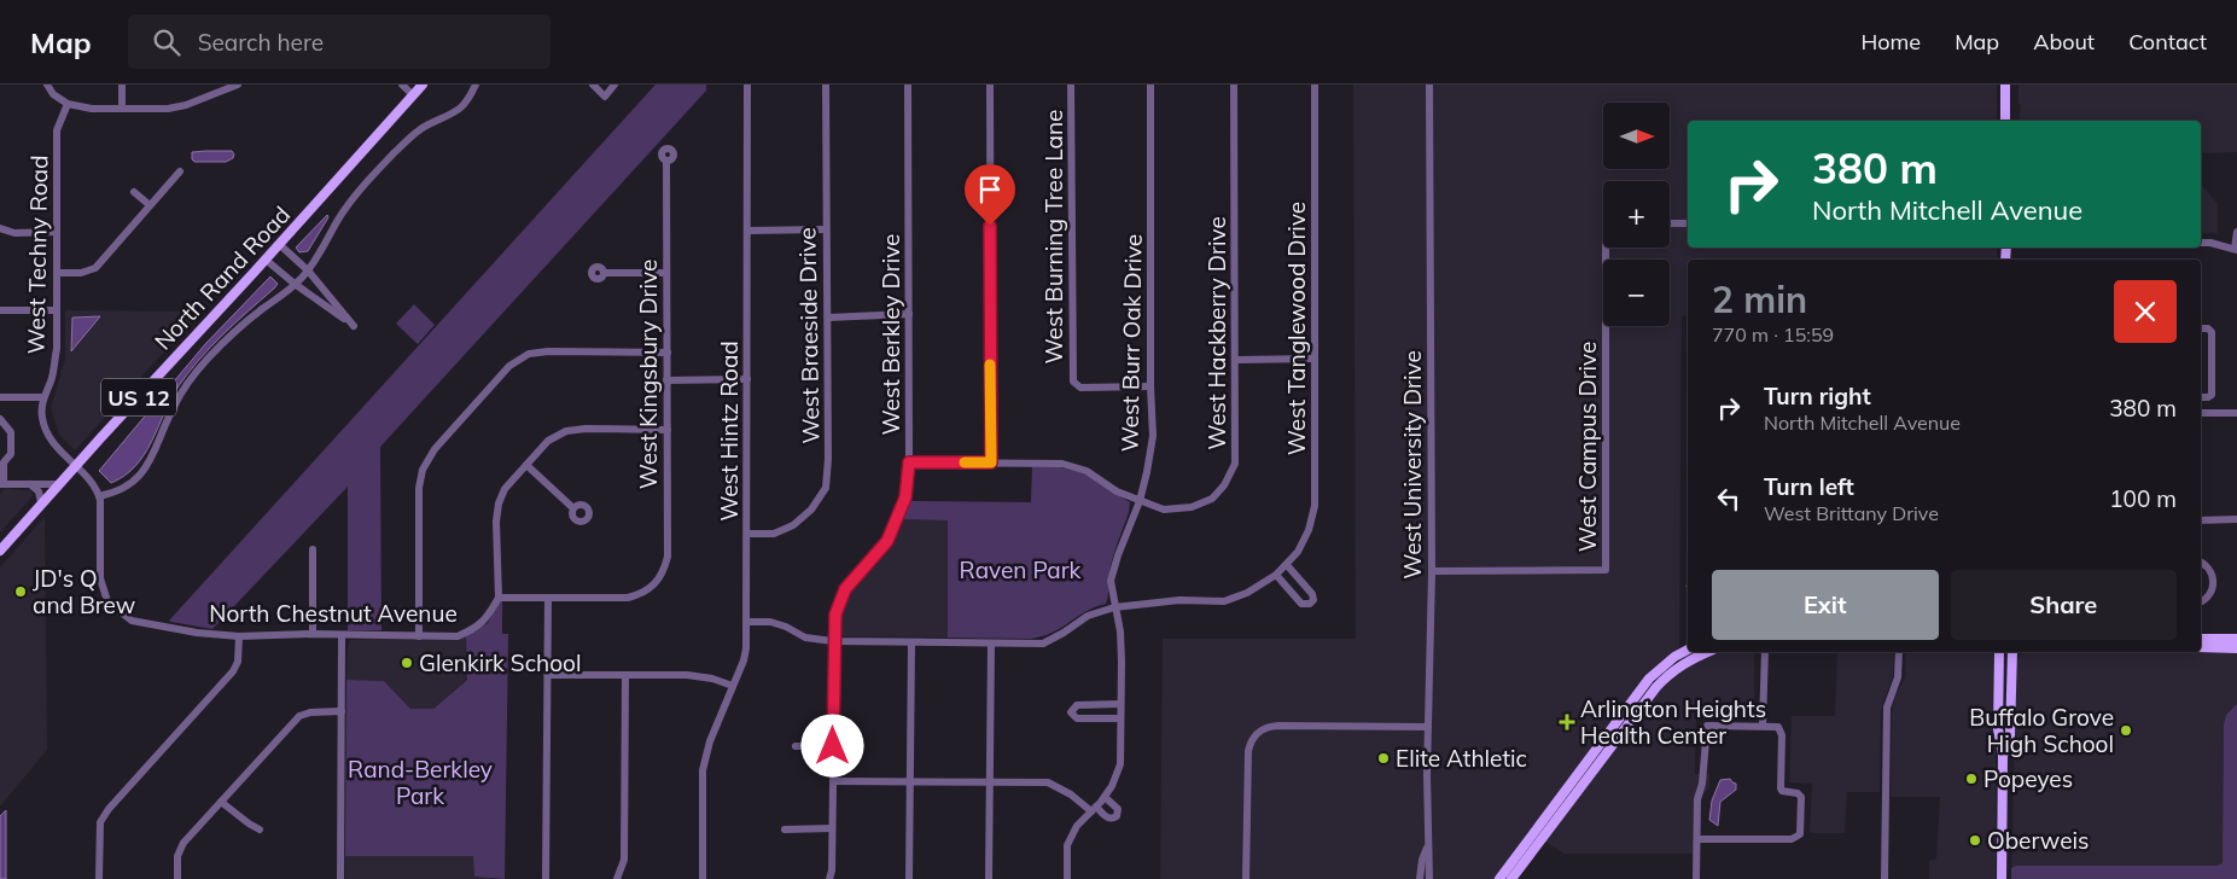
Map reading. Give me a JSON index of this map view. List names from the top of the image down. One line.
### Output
{"streets":{"main road":["North Rand Road","US 12"],"street":["West Burning Tree Lane","West Techny Road","West Tanglewood Drive","West Hackberry Drive","West Berkley Drive","West Braeside Drive","West Burr Oak Drive","West Kingsbury Drive","West Hintz Road","West Campus Drive","West University Drive","North Chestnut Avenue"]},"crossings":[["West Burning Tree Lane","West Burr Oak Drive"],["West Techny Road","North Rand Road"],["West Tanglewood Drive","West Berkley Drive"],["West Tanglewood Drive","West Burr Oak Drive"],["West Tanglewood Drive","West Hintz Road"],["West Hackberry Drive","West Berkley Drive"],["West Hackberry Drive","West Burr Oak Drive"],["West Braeside Drive","West Hintz Road"],["West Kingsbury Drive","North Chestnut Avenue"],["West Campus Drive","West University Drive"]],"parks":["Raven Park","Rand-Berkley Park"],"places":{"other":["JD's Q and Brew","Glenkirk School","Buffalo Grove High School","Elite Athletic","Popeyes","Oberweis"],"health":["Arlington Heights Health Center"]},"north":"right","page":{"header":"Map","search":"Search here","nav":["Home","Map","About","Contact"],"map_buttons":["+","−"],"turn":["380 m","North Mitchell Avenue"],"heading":["2 min","770 m · 15:59"],"list":[{"name":"Turn right","note":"North Mitchell Avenue","value":"380 m"},{"name":"Turn left","note":"West Brittany Drive","value":"100 m"}],"buttons":["Exit","Share"]}}
